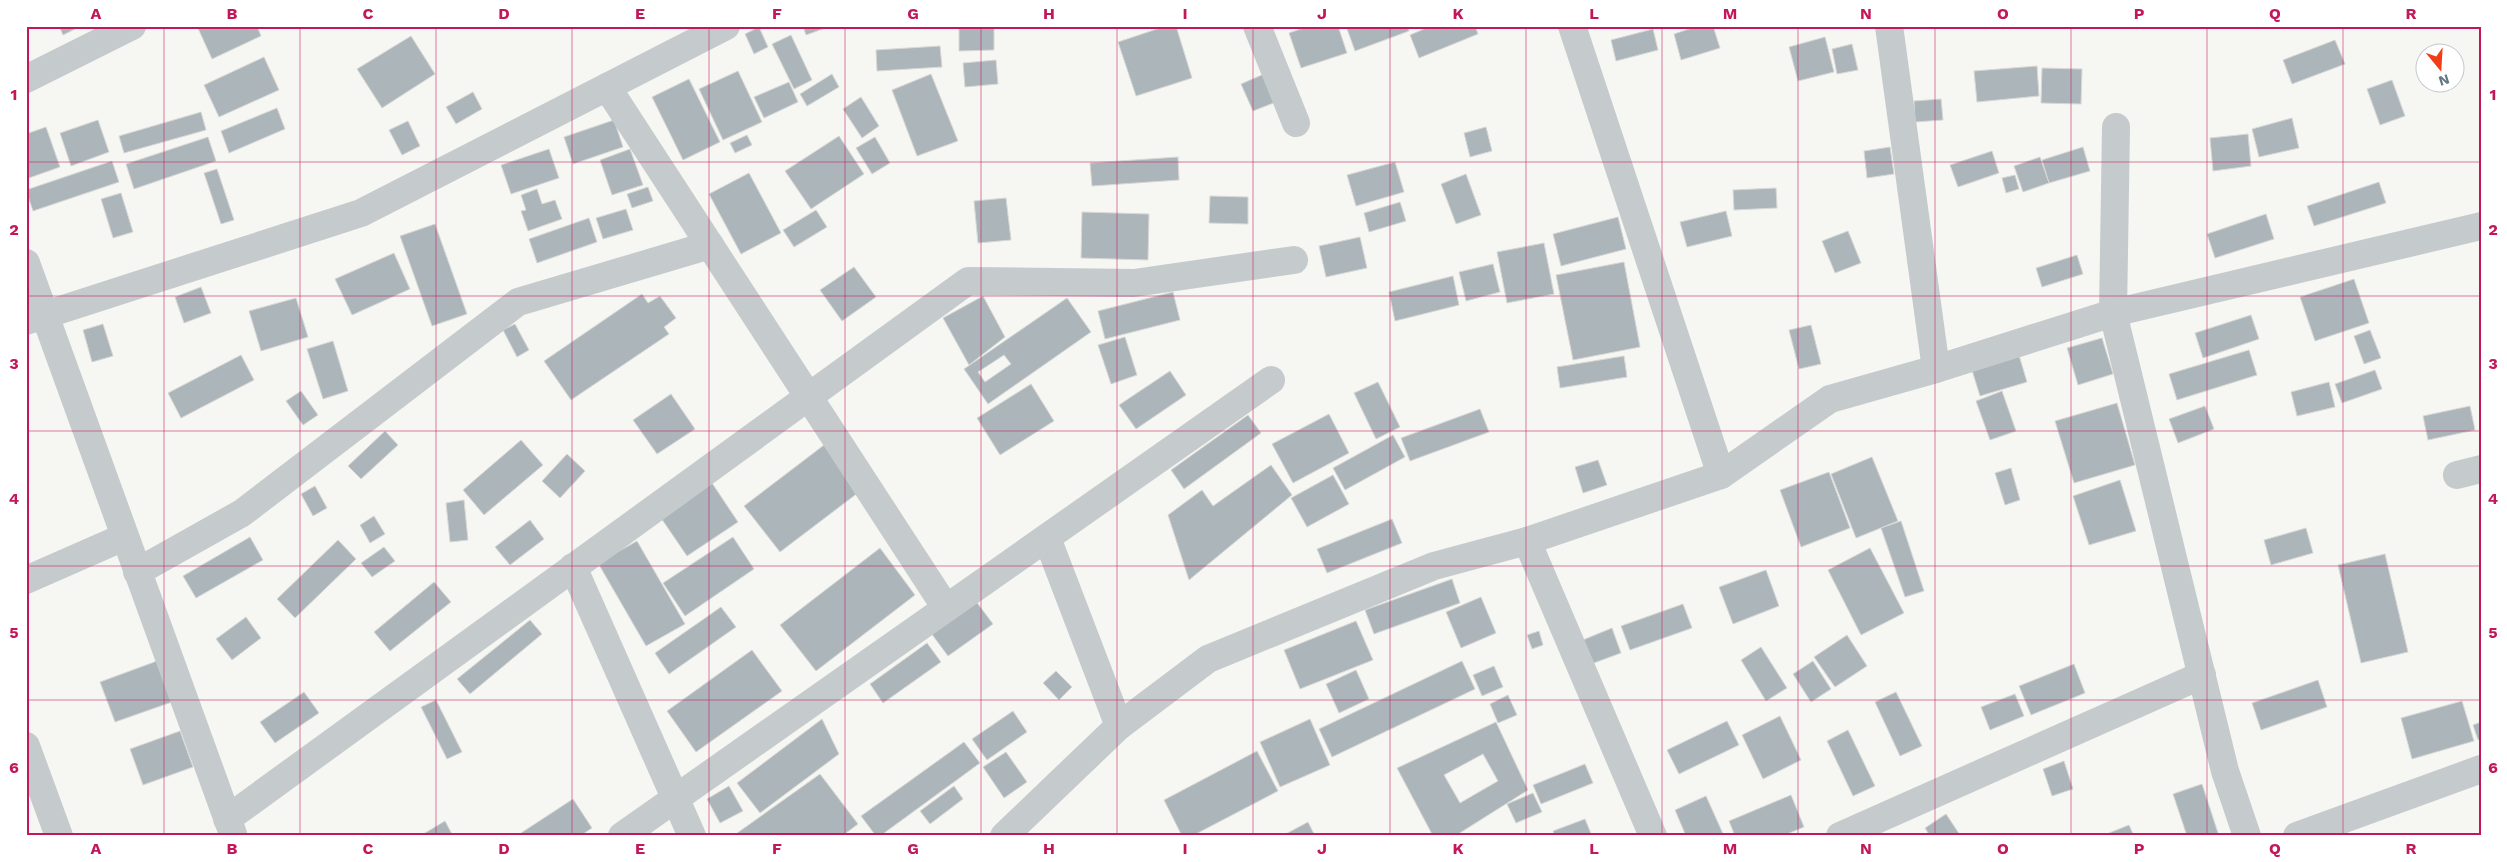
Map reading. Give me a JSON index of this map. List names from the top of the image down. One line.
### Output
{"north":"bottom","grid":{"columns":["A","B","C","D","E","F","G","H","I","J","K","L","M","N","O","P","Q","R"],"rows":["1","2","3","4","5","6"]}}
